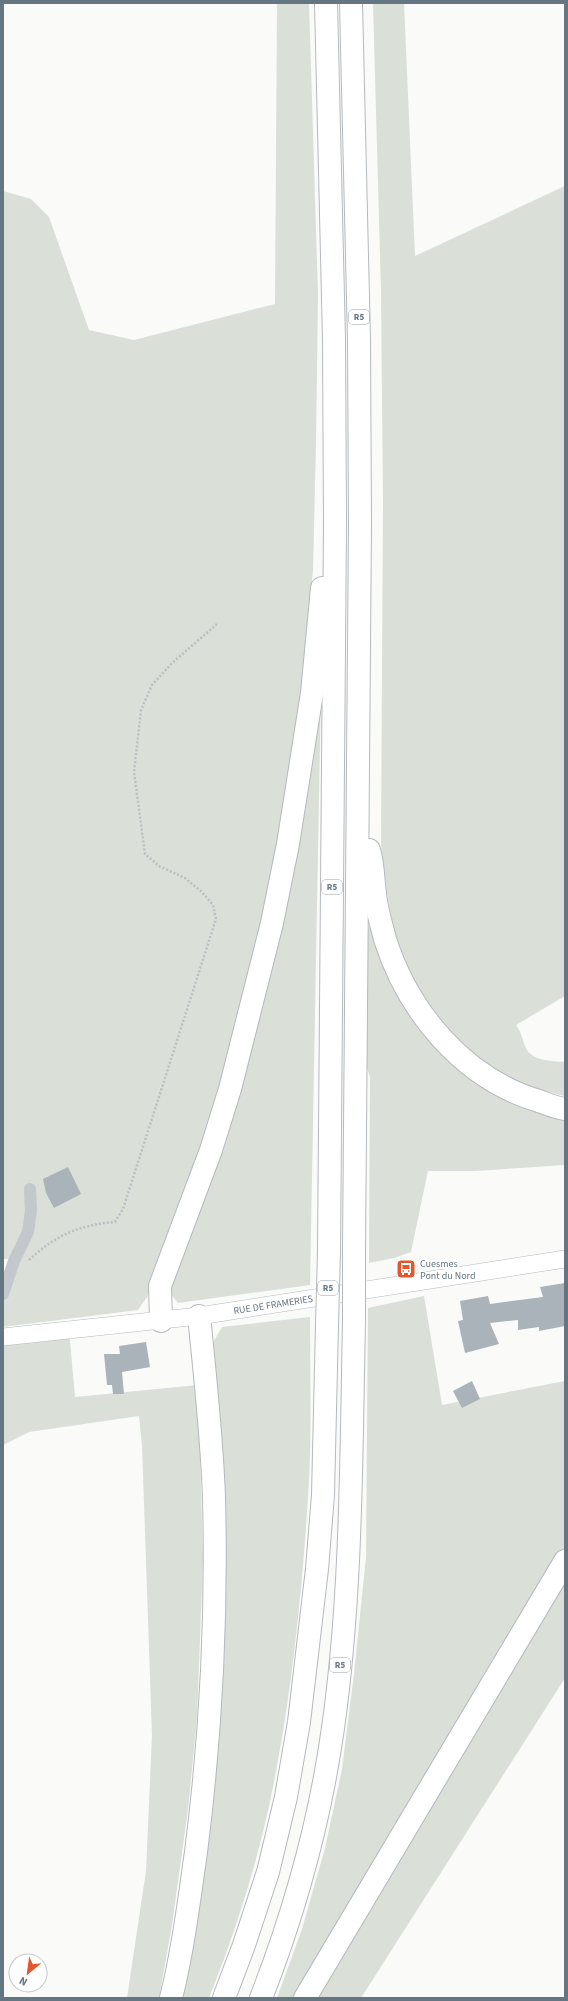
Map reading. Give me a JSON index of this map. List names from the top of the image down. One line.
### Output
{"streets":{"highway":["R5"],"main road":["RUE DE FRAMERIES"]},"places":{"bus stop":["Cuesmes Pont du Nord"]},"north":"bottom left"}
